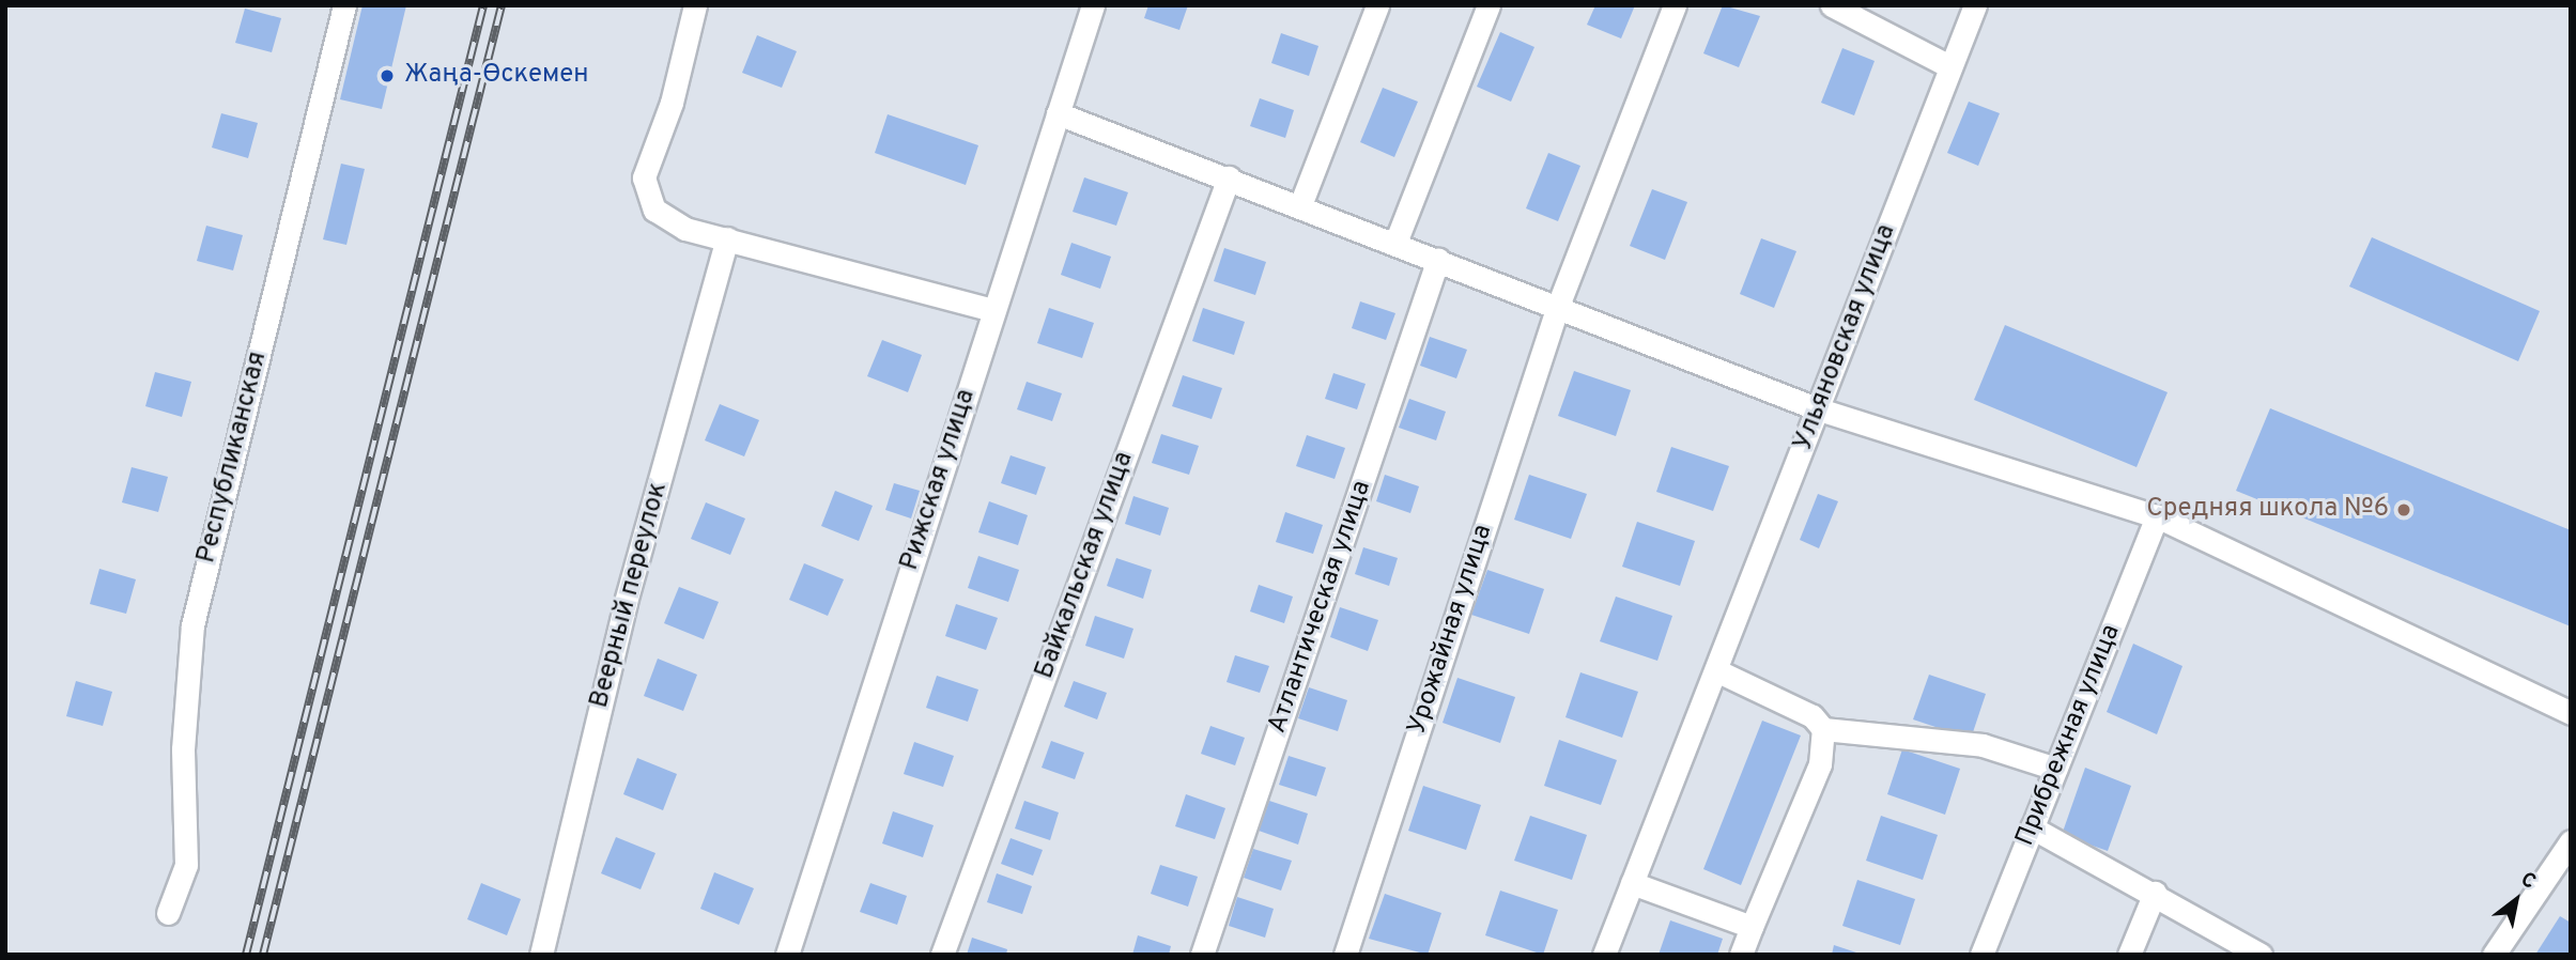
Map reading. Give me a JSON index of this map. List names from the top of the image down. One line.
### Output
{"streets":{"street":["Ульяновская улица","Республиканская","Рижская улица","Байкальская улица","Веерный переулок","Атлантическая улица","Урожайная улица","Прибрежная улица"]},"places":["Жаңа-Өскемен","Средняя школа №6"],"north":"top right"}
